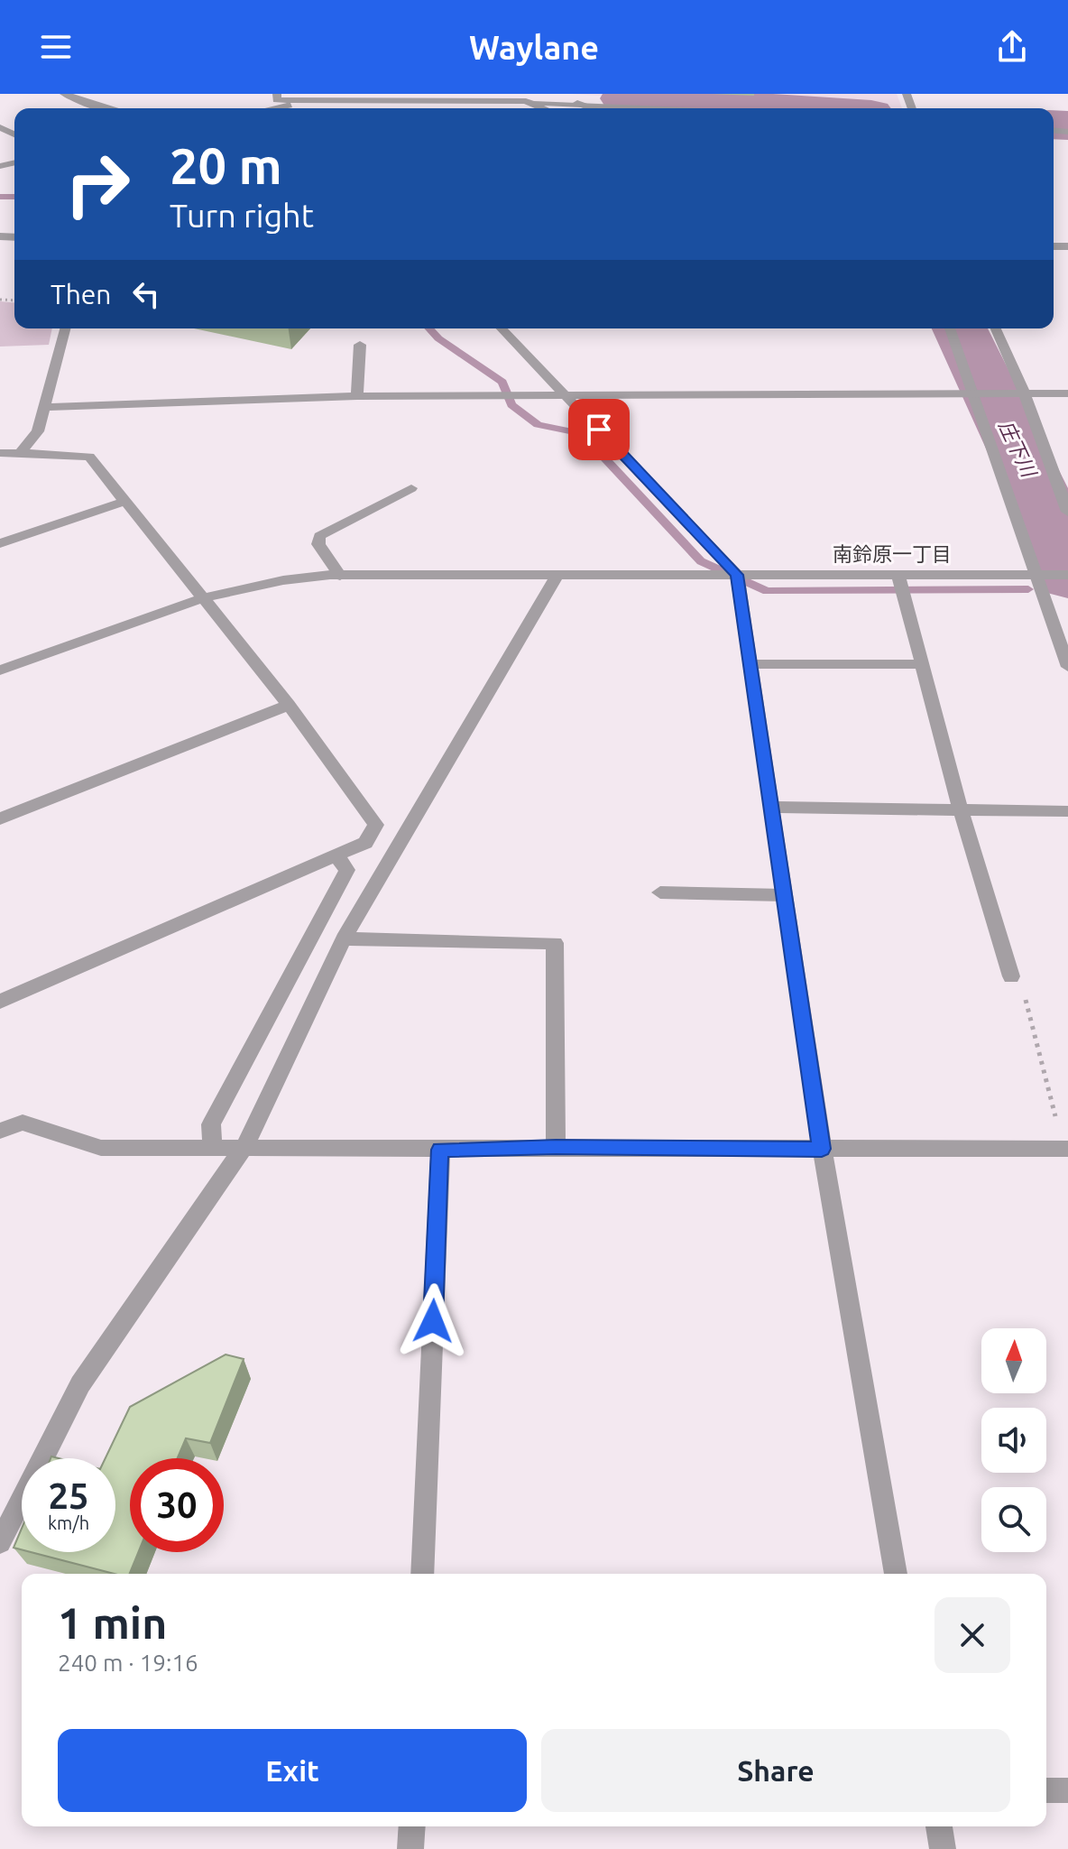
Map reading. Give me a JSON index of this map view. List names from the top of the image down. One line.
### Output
{"districts":["南鈴原一丁目"],"water":["庄下川"],"north":"top","page":{"header":"Waylane","turn":["20 m","Turn right"],"then":"Then","speed":"25 km/h","limit":"30","heading":["1 min","240 m · 19:16"],"buttons":["Exit","Share"]}}
